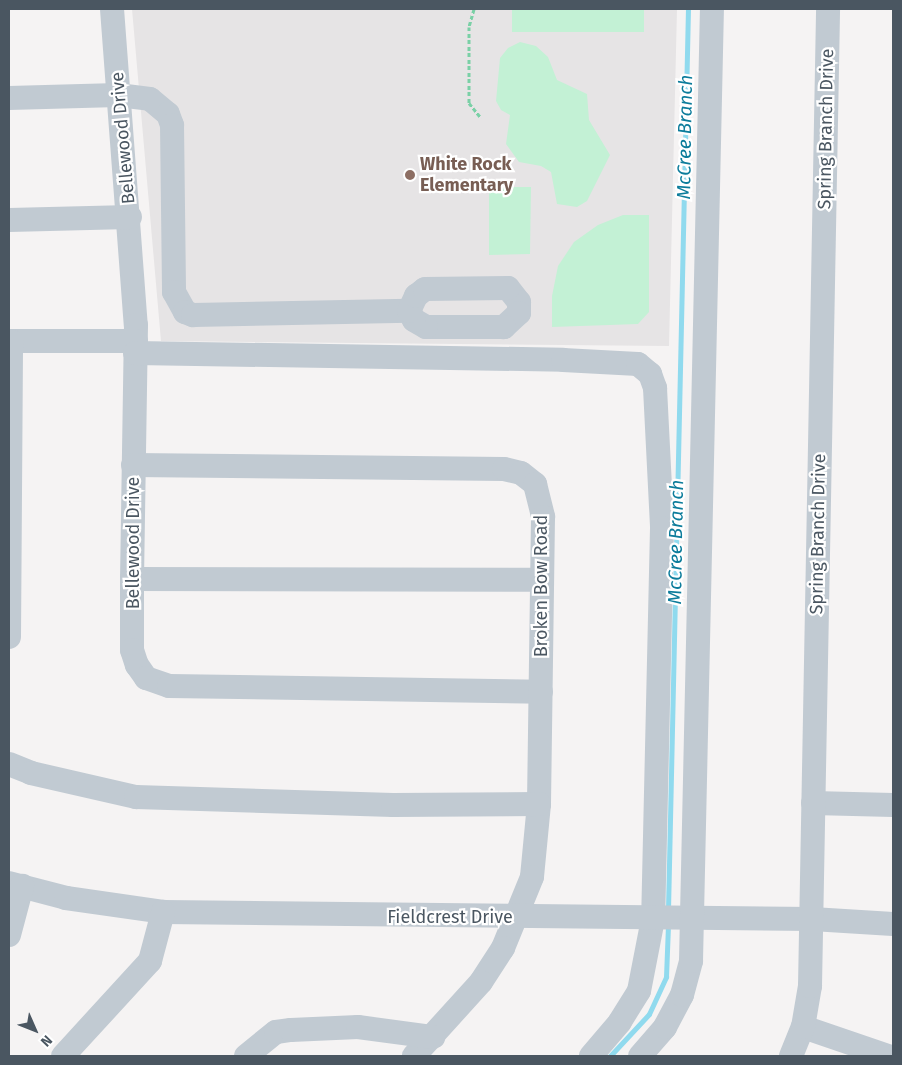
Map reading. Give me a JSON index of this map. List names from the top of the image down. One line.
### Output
{"streets":{"street":["Spring Branch Drive","Bellewood Drive","Broken Bow Road","Fieldcrest Drive"]},"crossings":[["Spring Branch Drive","Fieldcrest Drive"],["Bellewood Drive","Broken Bow Road"],["Broken Bow Road","Fieldcrest Drive"]],"water":["McCree Branch"],"places":["White Rock Elementary"],"north":"bottom right"}
